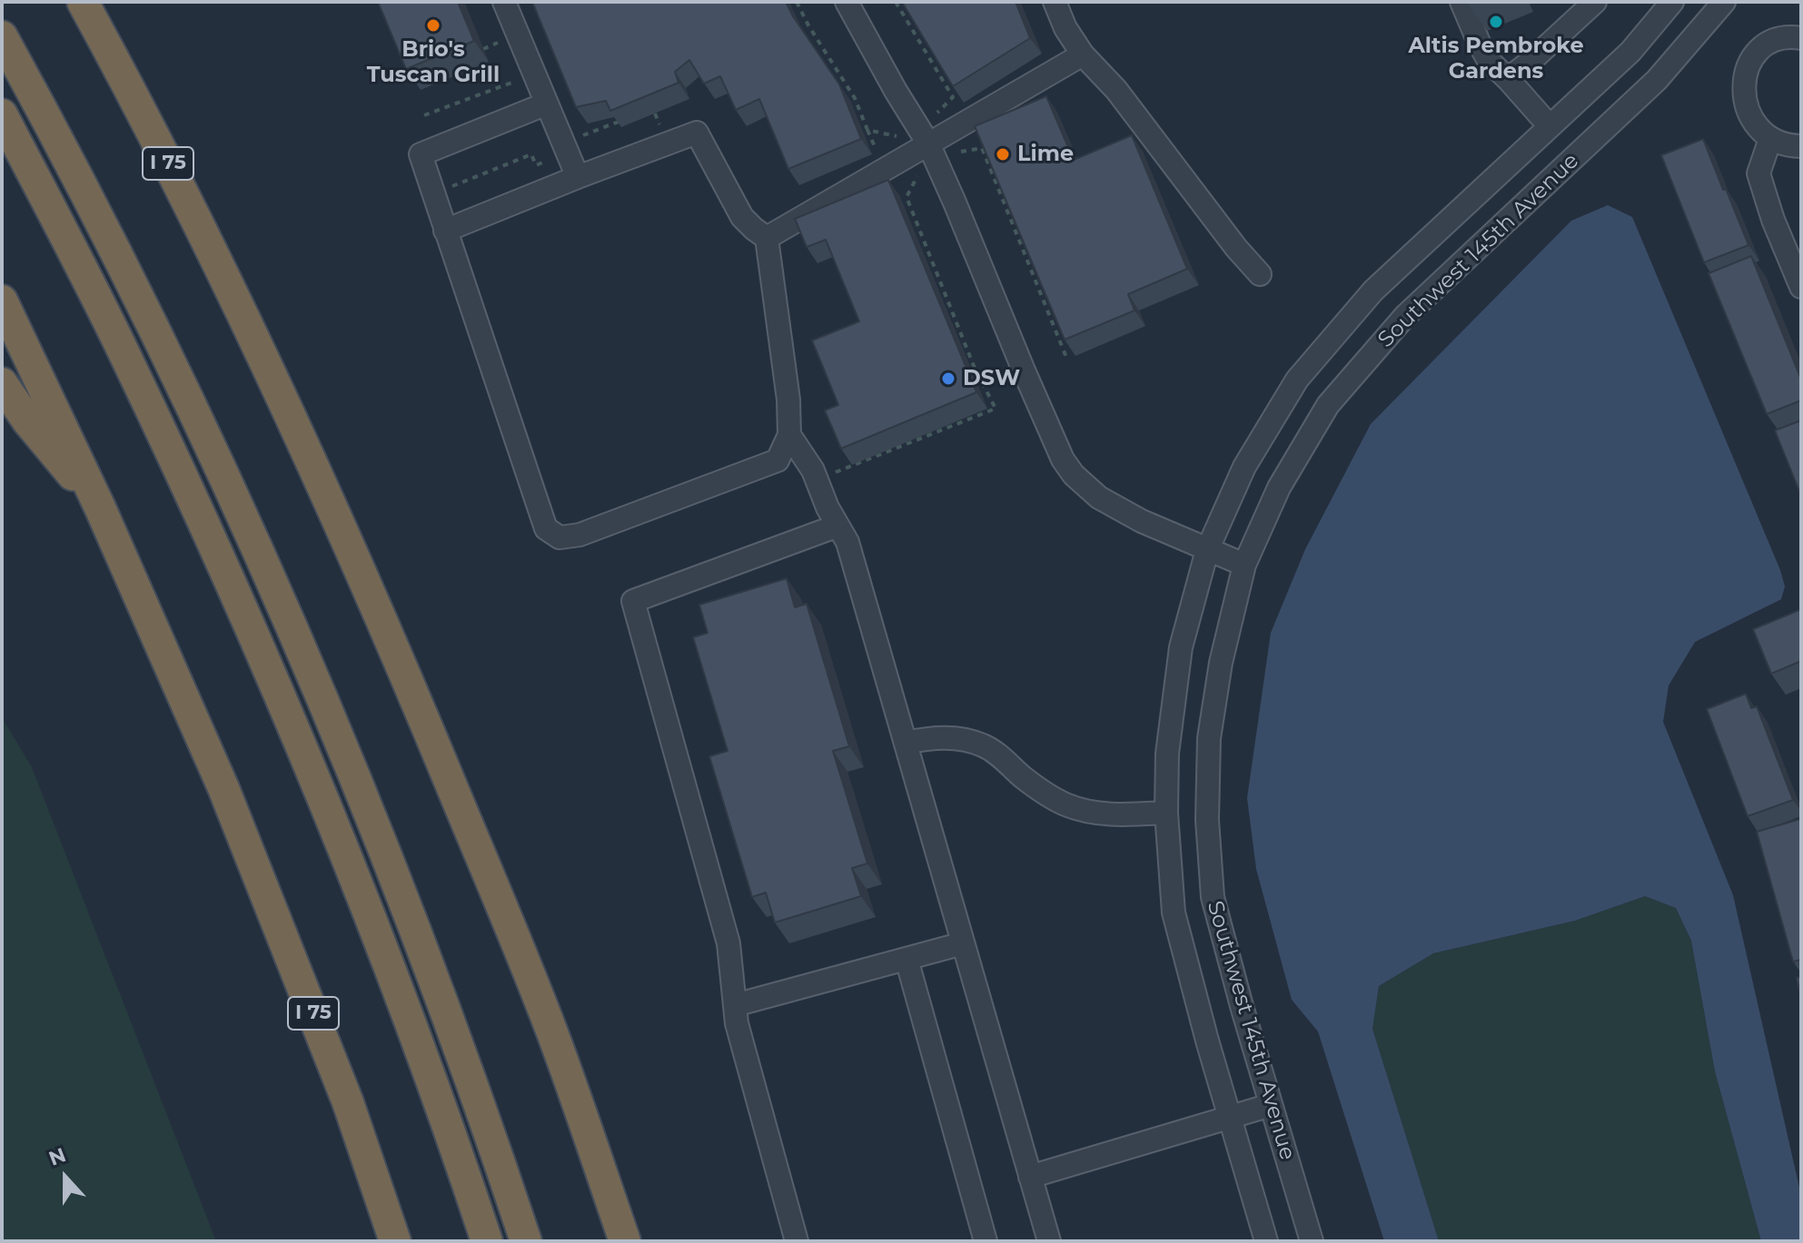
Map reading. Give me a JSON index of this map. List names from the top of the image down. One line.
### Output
{"streets":{"highway":["I 75"],"street":["Southwest 145th Avenue"]},"places":["Altis Pembroke Gardens","Brio's Tuscan Grill","Lime","DSW"],"north":"top"}
